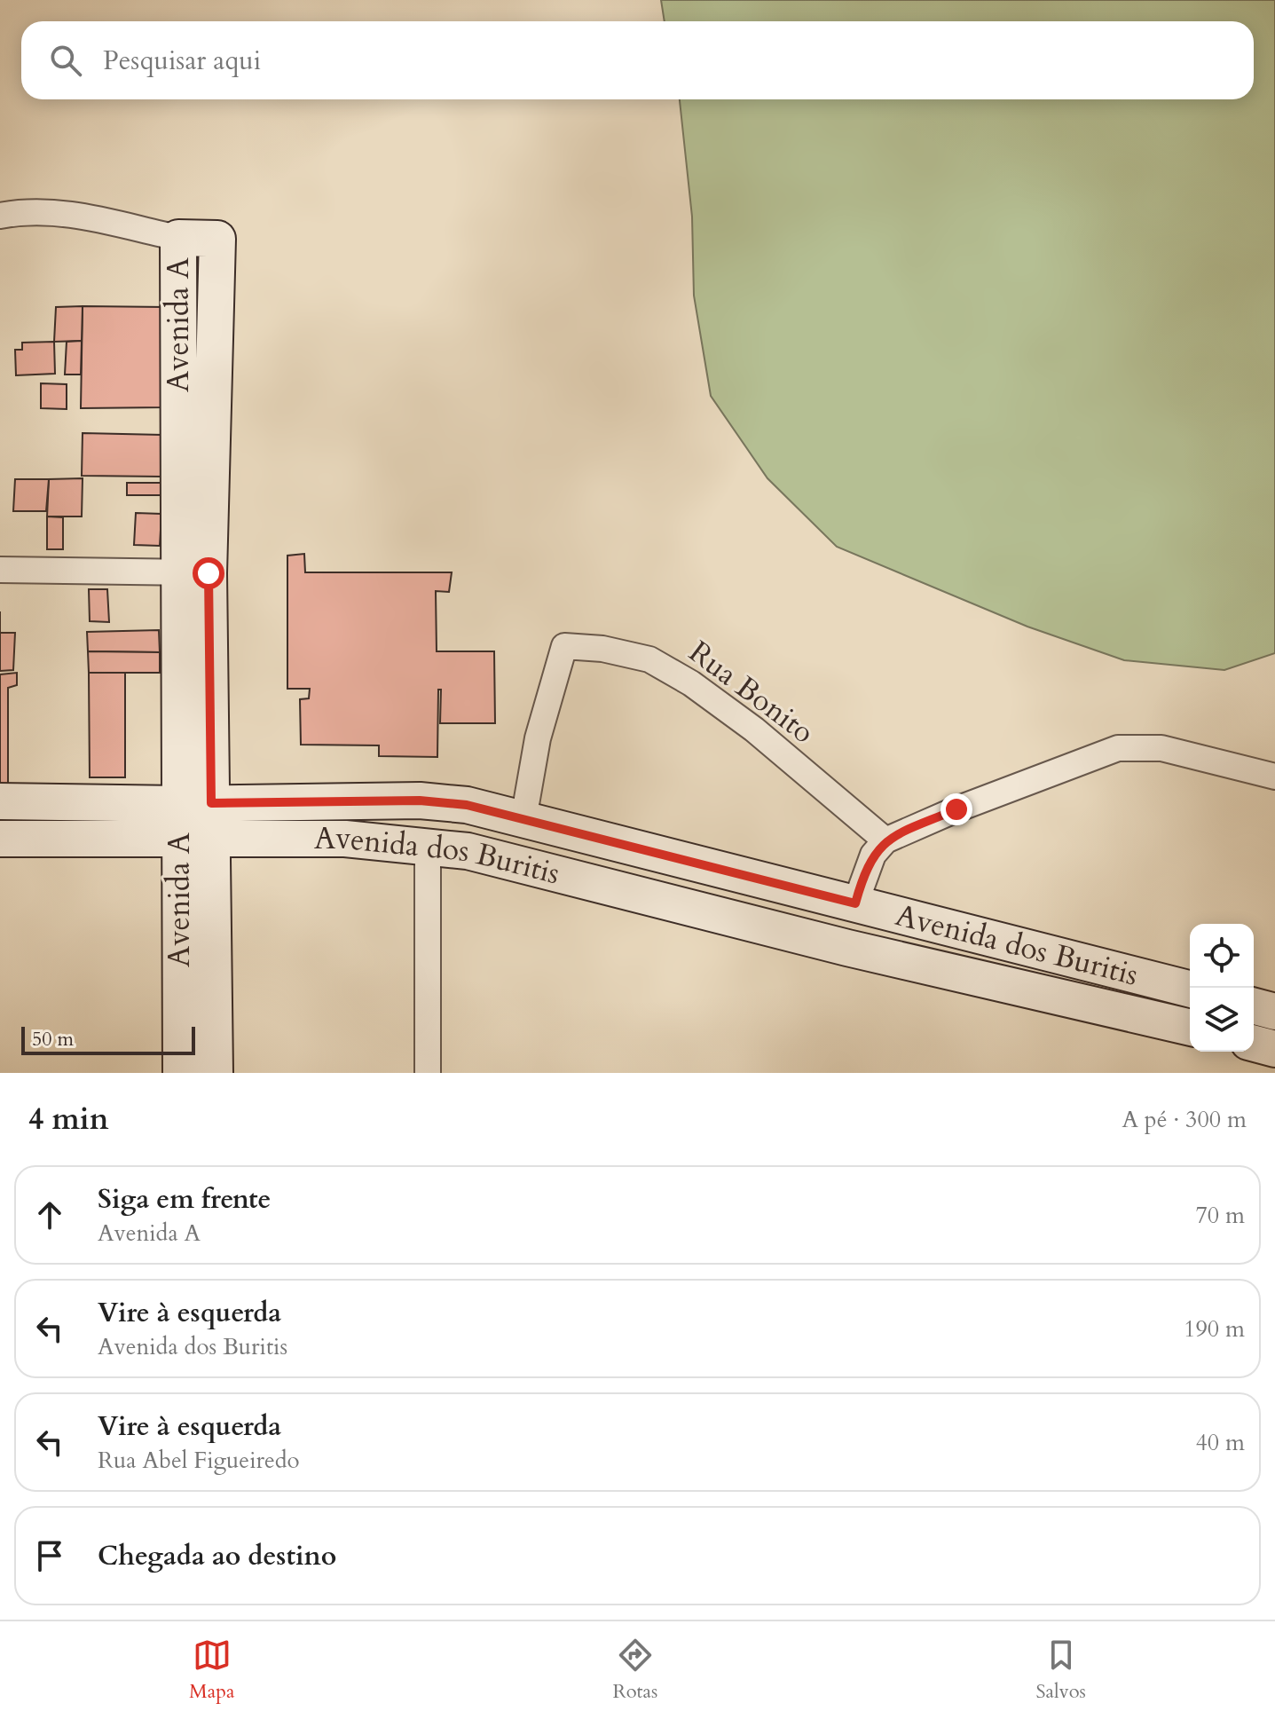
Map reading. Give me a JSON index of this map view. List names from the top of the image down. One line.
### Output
{"streets":{"main road":["Avenida A","Avenida dos Buritis"],"street":["Rua Bonito"]},"crossings":[["Avenida A","Avenida dos Buritis"],["Rua Bonito","Avenida dos Buritis"]],"scale_bar":"50 m","page":{"search":"Pesquisar aqui","scale":"50 m","heading":["4 min","A pé · 300 m"],"list":[["Siga em frente","Avenida A","70 m"],["Vire à esquerda","Avenida dos Buritis","190 m"],["Vire à esquerda","Rua Abel Figueiredo","40 m"],"Chegada ao destino"],"nav":["Mapa","Rotas","Salvos"]}}
